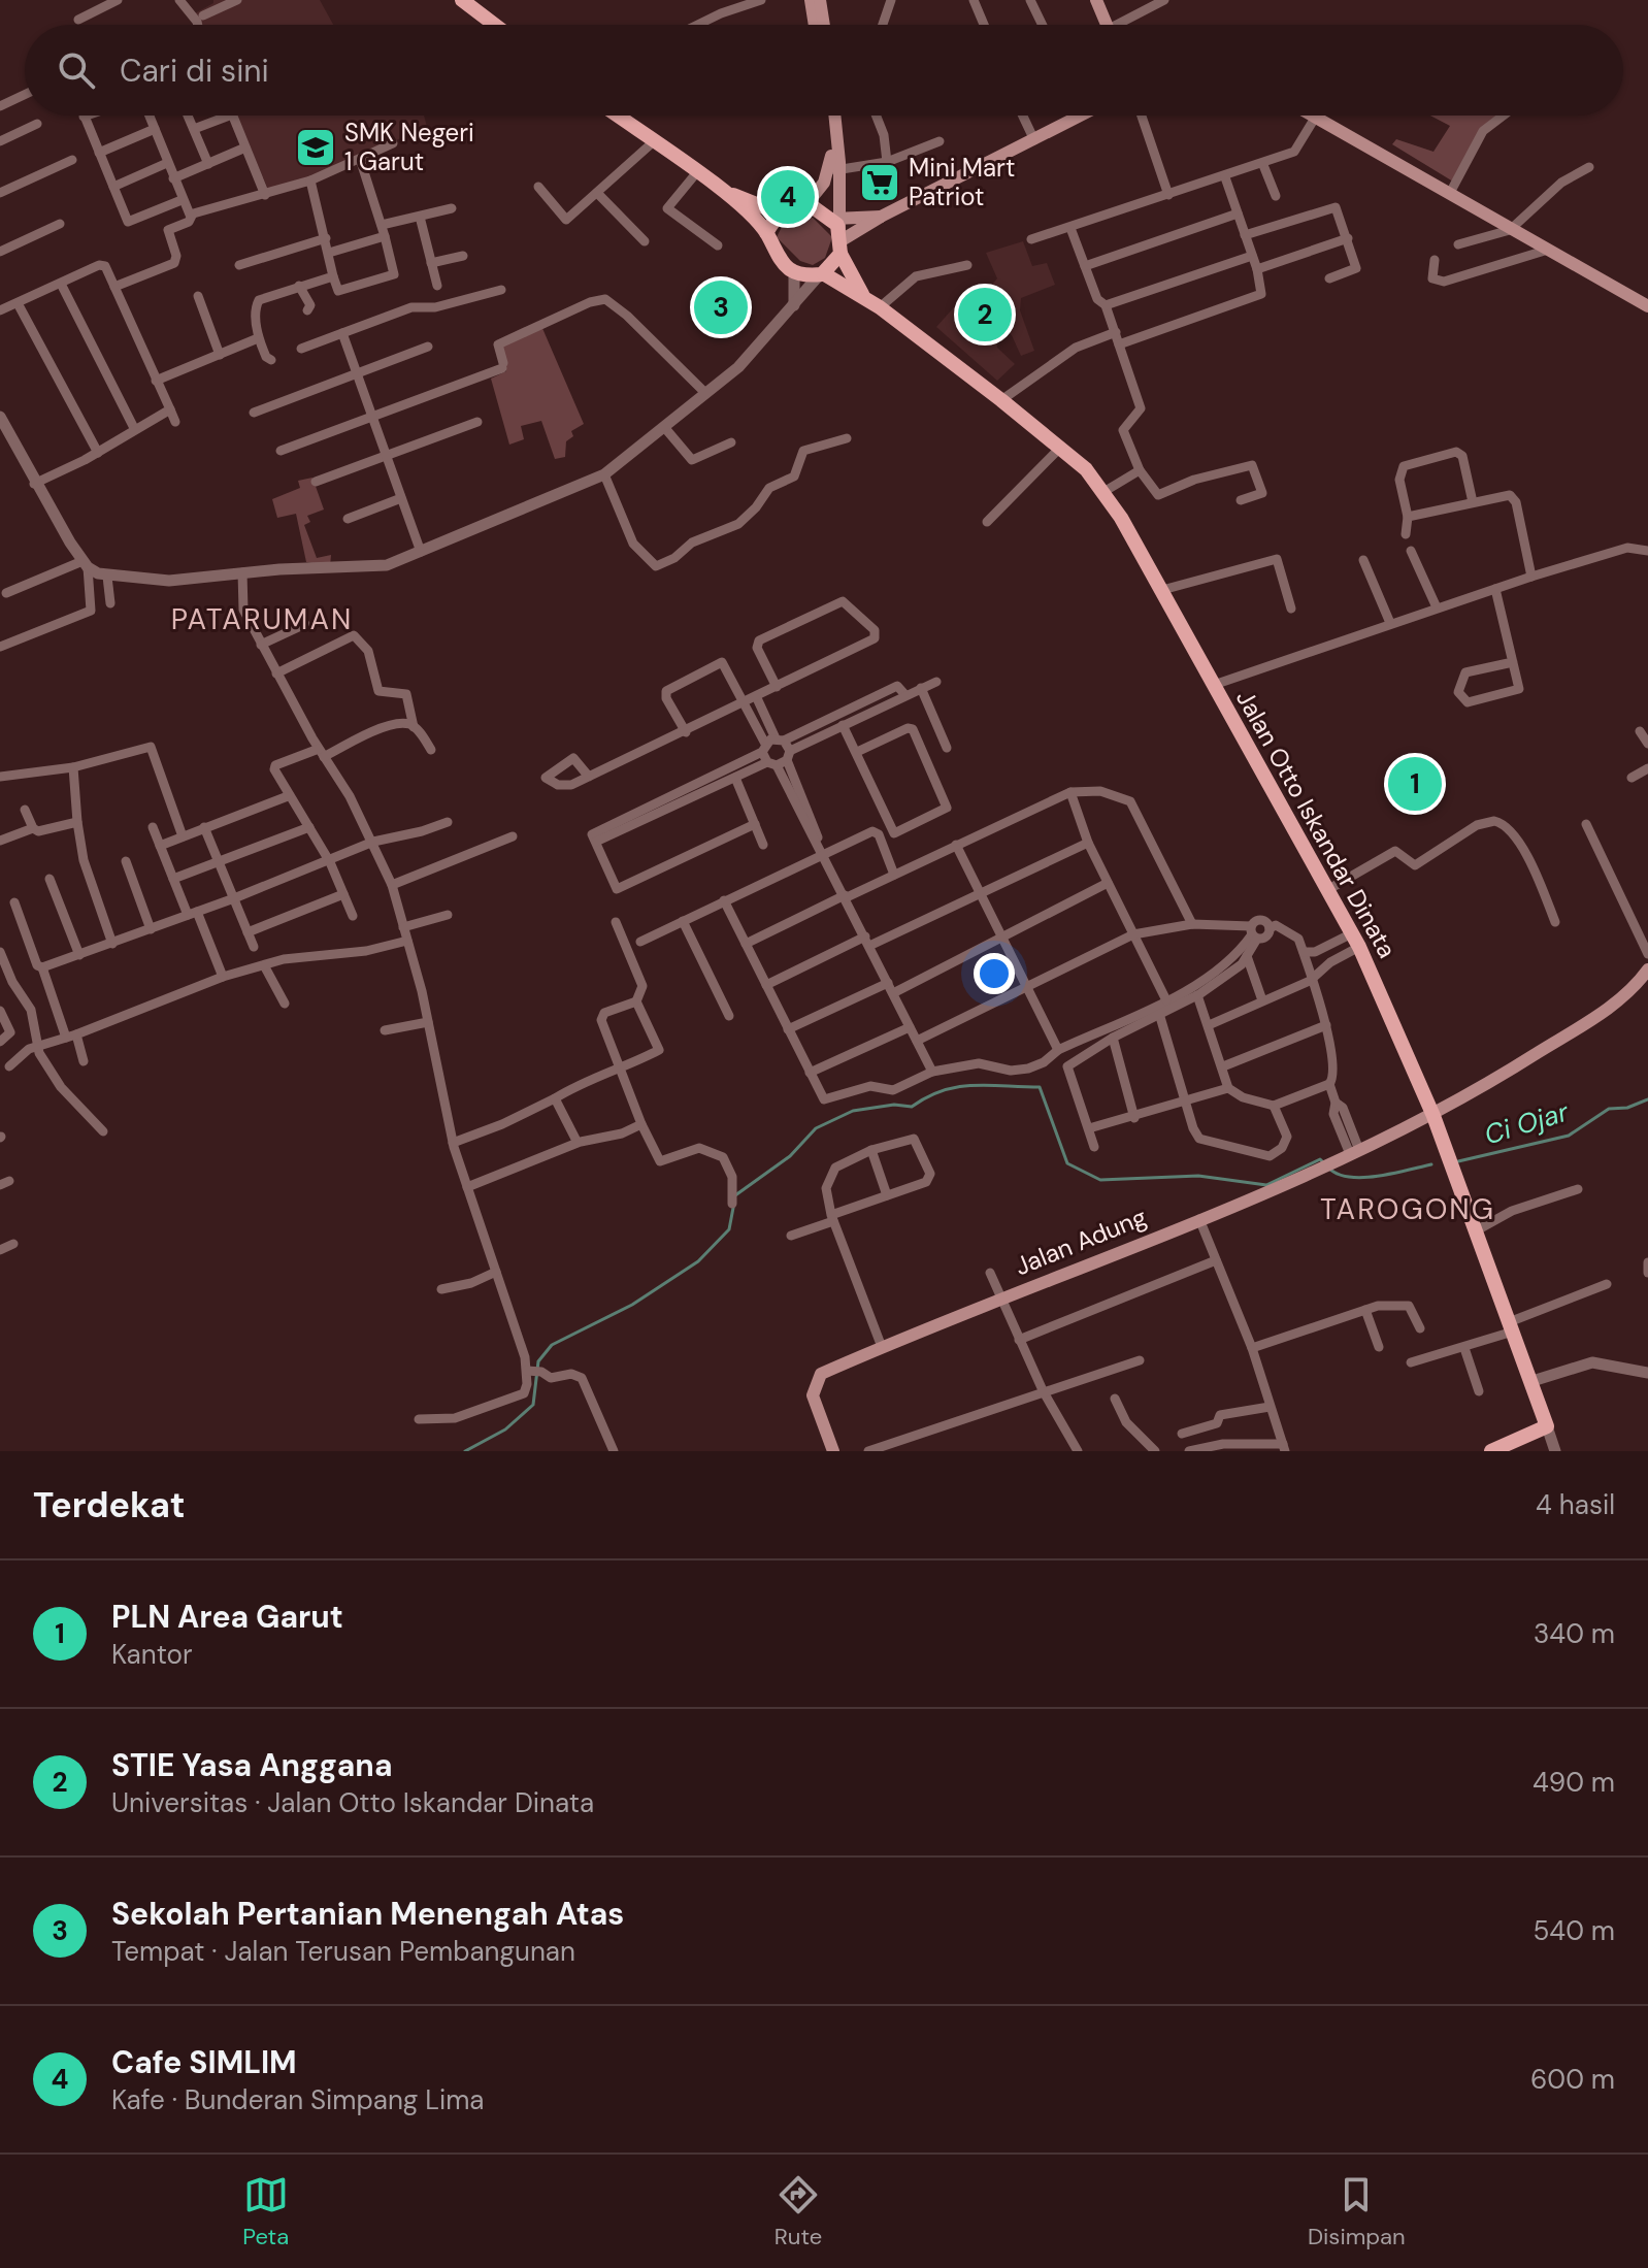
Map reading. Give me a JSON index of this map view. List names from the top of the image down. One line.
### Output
{"streets":{"main road":["Jalan Otto Iskandar Dinata","Jalan Adung"]},"crossings":[["Jalan Otto Iskandar Dinata","Jalan Adung"]],"districts":["PATARUMAN","TAROGONG"],"water":["Ci Ojar"],"places":{"school or university":["SMK Negeri 1 Garut"],"supermarket":["Mini Mart Patriot"]},"page":{"search":"Cari di sini","pins":["4","3","2","1"],"heading":["Terdekat","4 hasil"],"list":[{"mark":"1","name":"PLN Area Garut","note":"Kantor","value":"340 m"},{"mark":"2","name":"STIE Yasa Anggana","note":"Universitas · Jalan Otto Iskandar Dinata","value":"490 m"},{"mark":"3","name":"Sekolah Pertanian Menengah Atas","note":"Tempat · Jalan Terusan Pembangunan","value":"540 m"},{"mark":"4","name":"Cafe SIMLIM","note":"Kafe · Bunderan Simpang Lima","value":"600 m"}],"nav":["Peta","Rute","Disimpan"]}}
